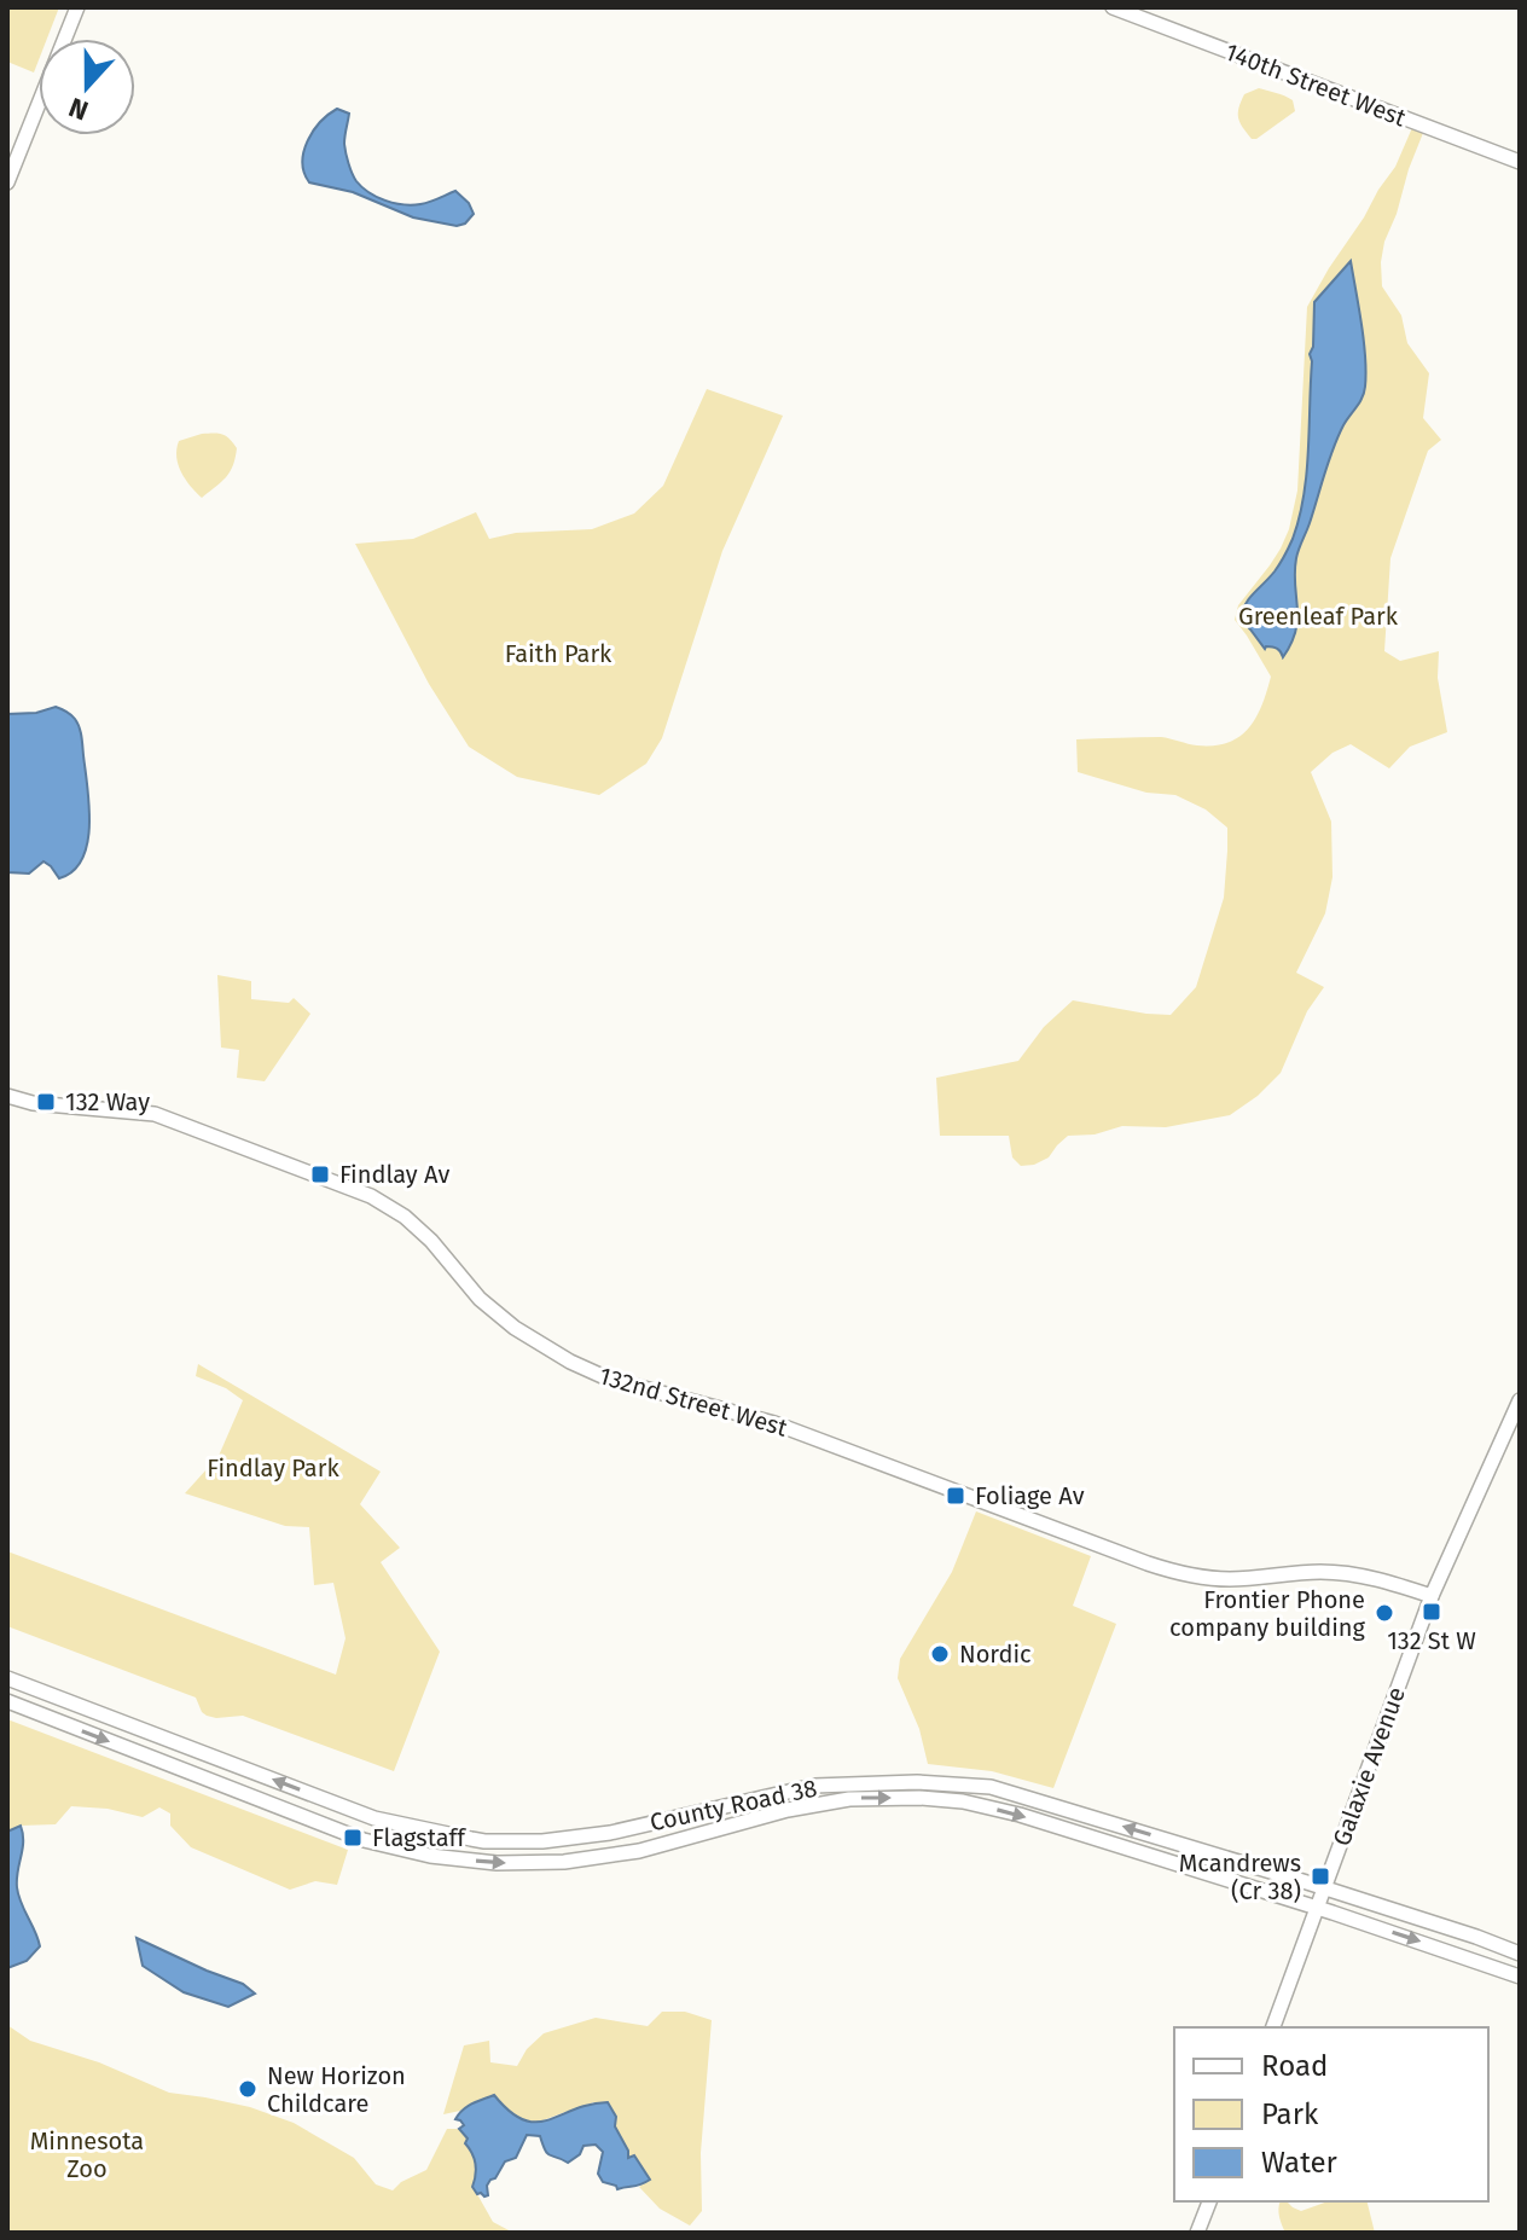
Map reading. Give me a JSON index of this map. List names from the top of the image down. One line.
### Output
{"streets":{"main road":["140th Street West","132nd Street West","Galaxie Avenue","County Road 38"]},"crossings":[["132nd Street West","Galaxie Avenue"],["Galaxie Avenue","County Road 38"]],"parks":["Greenleaf Park","Faith Park","Findlay Park","Minnesota Zoo"],"places":{"transit":["132 Way","Findlay Av","Foliage Av","132 St W","Flagstaff","Mcandrews (Cr 38)"],"other":["Frontier Phone company building","Nordic","New Horizon Childcare"]},"legend":["Road","Park","Water"],"north":"bottom"}
